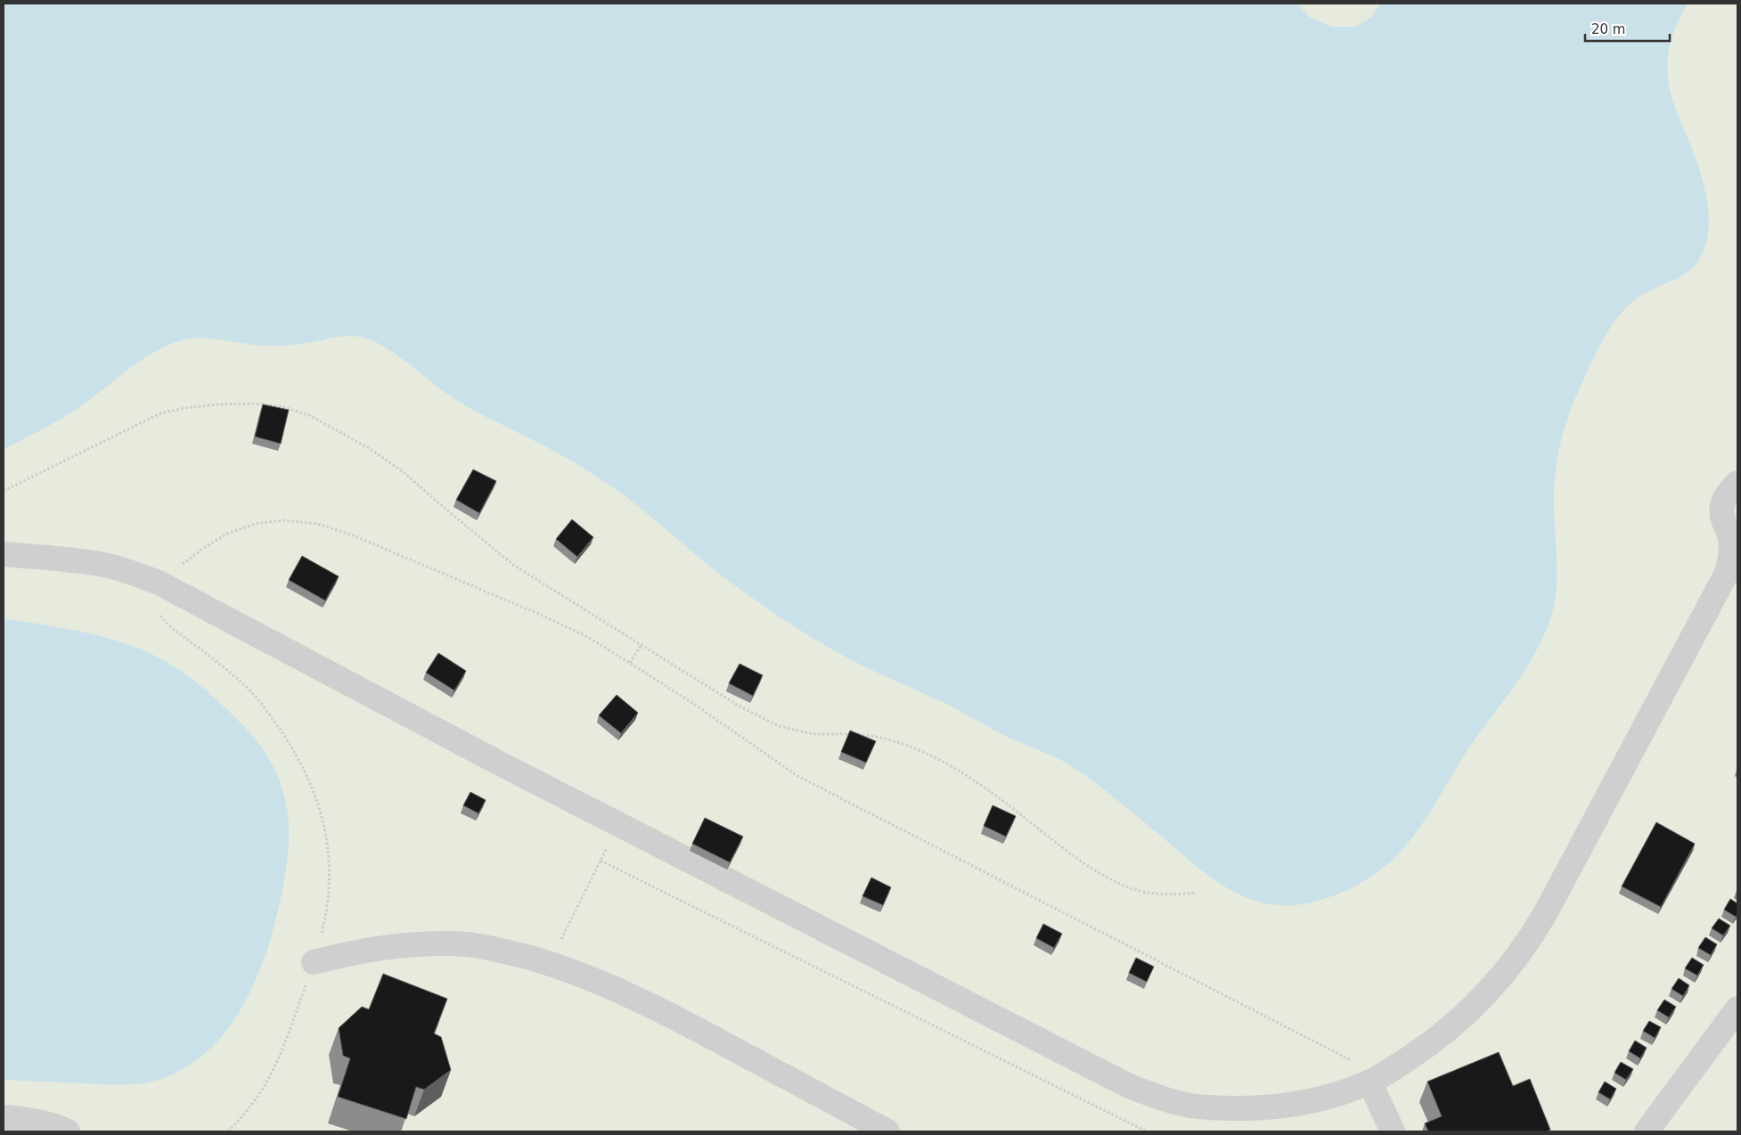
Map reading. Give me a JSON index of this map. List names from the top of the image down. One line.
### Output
{"scale_bar":"20 m"}
